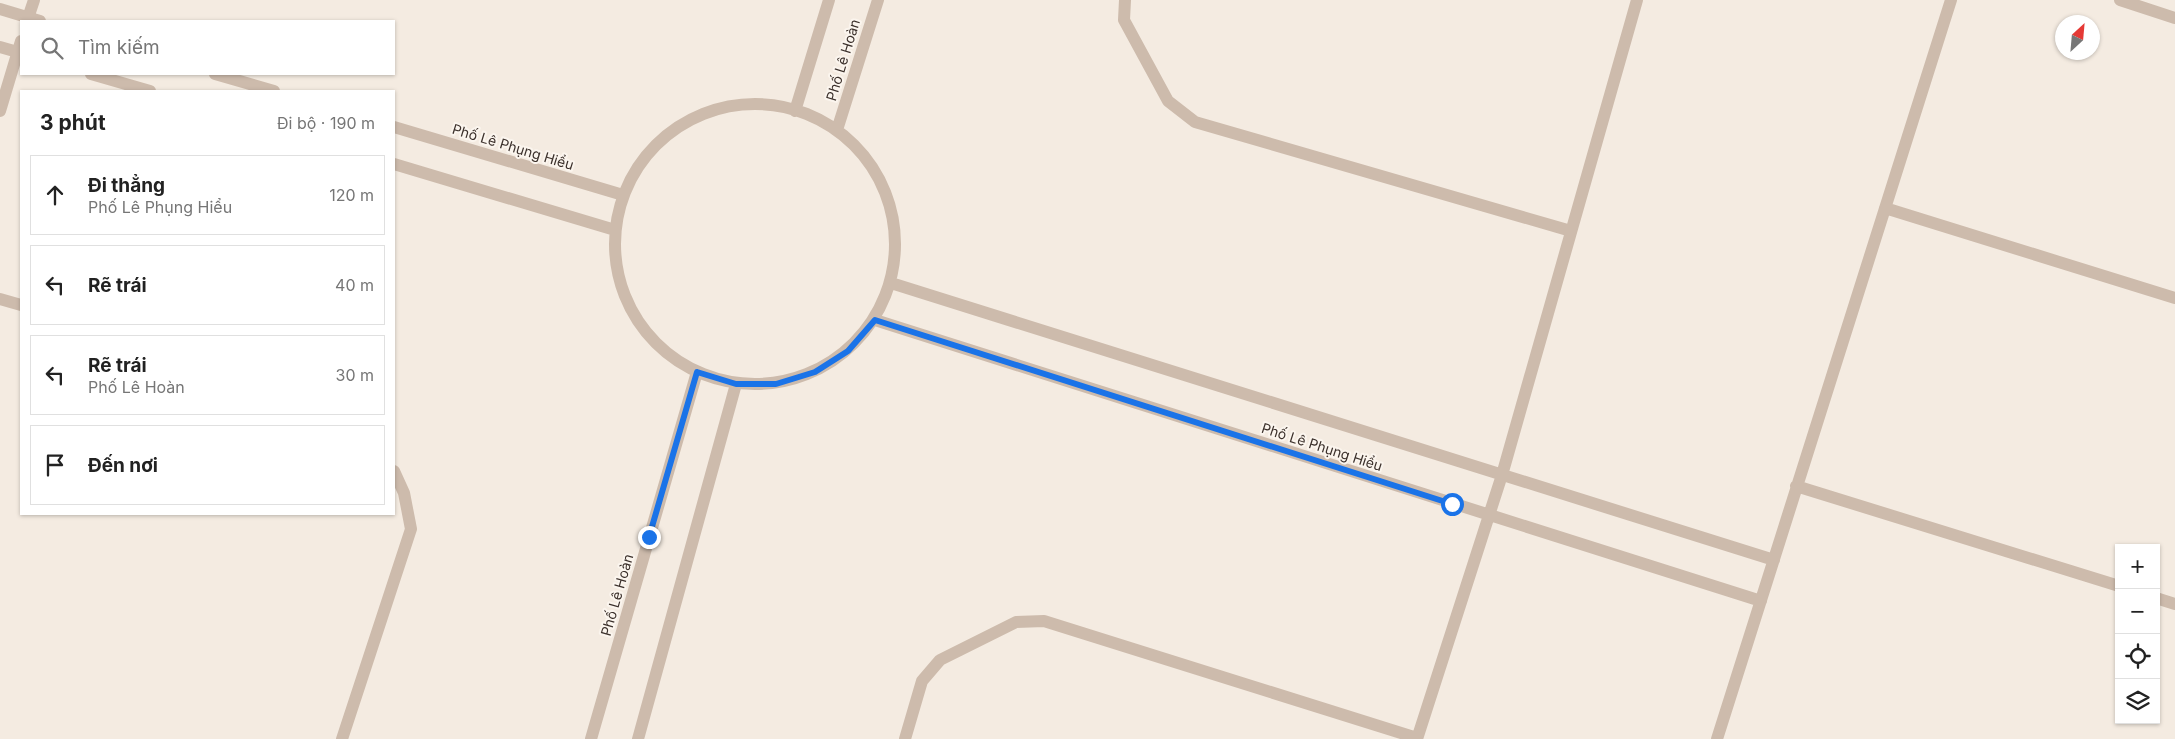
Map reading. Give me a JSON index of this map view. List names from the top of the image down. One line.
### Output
{"streets":{"street":["Phố Lê Hoàn","Phố Lê Phụng Hiểu"]},"north":"top right","page":{"search":"Tìm kiếm","heading":["3 phút","Đi bộ · 190 m"],"list":[["Đi thẳng","Phố Lê Phụng Hiểu","120 m"],["Rẽ trái","40 m"],["Rẽ trái","Phố Lê Hoàn","30 m"],"Đến nơi"],"map_buttons":["+","−"]}}
